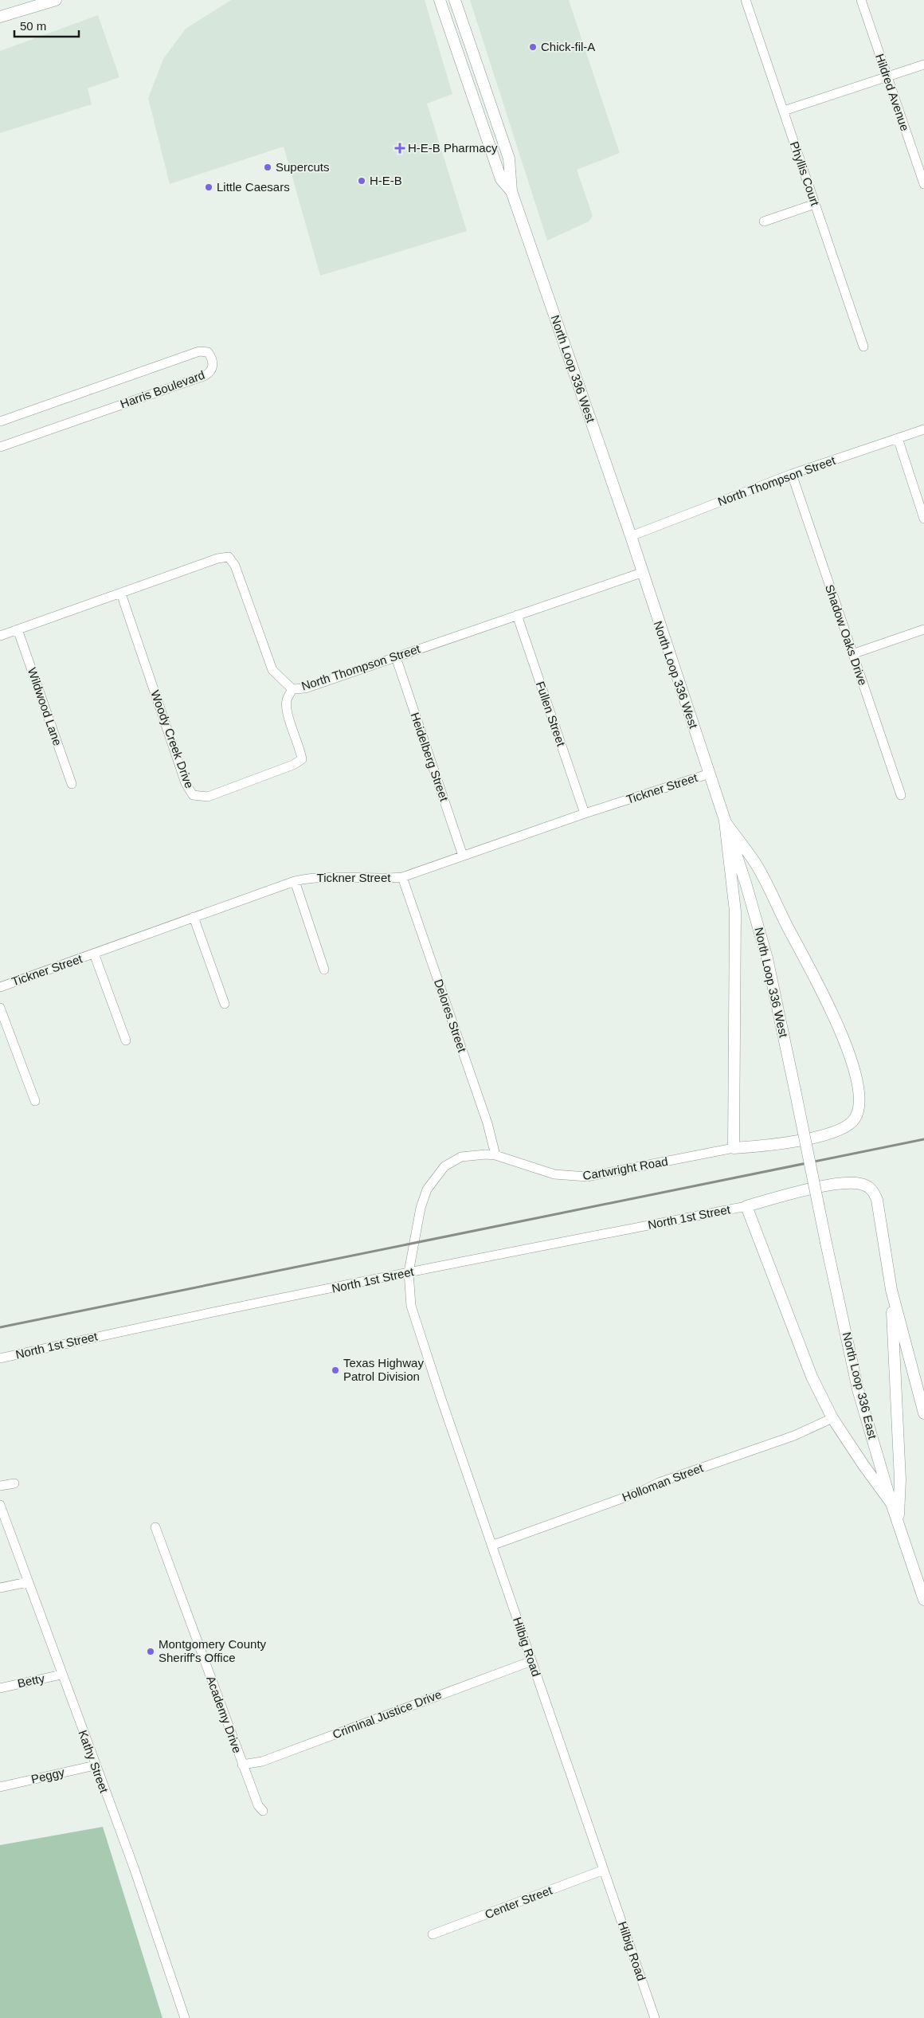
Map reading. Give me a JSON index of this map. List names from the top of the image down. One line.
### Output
{"streets":{"main road":["North Loop 336 West","North Loop 336 East"],"street":["Hildred Avenue","Phyllis Court","Harris Boulevard","North Thompson Street","Shadow Oaks Drive","Wildwood Lane","Fullen Street","Woody Creek Drive","Heidelberg Street","Tickner Street","Delores Street","Cartwright Road","North 1st Street","Holloman Street","Hilbig Road","Betty","Academy Drive","Criminal Justice Drive","Kathy Street","Peggy","Center Street"]},"crossings":[["North Loop 336 West","North Thompson Street"],["North Loop 336 West","Tickner Street"],["North Loop 336 West","North Loop 336 East"],["North Thompson Street","Shadow Oaks Drive"],["North Thompson Street","Wildwood Lane"],["North Thompson Street","Fullen Street"],["North Thompson Street","Woody Creek Drive"],["North Thompson Street","Heidelberg Street"],["Fullen Street","Tickner Street"],["Heidelberg Street","Tickner Street"],["Tickner Street","Delores Street"],["Delores Street","Cartwright Road"],["Cartwright Road","North 1st Street"],["Cartwright Road","Hilbig Road"],["North 1st Street","Hilbig Road"],["Holloman Street","Hilbig Road"],["Hilbig Road","Criminal Justice Drive"],["Hilbig Road","Center Street"],["Betty","Kathy Street"],["Academy Drive","Criminal Justice Drive"],["Kathy Street","Peggy"]],"places":{"other":["Chick-fil-A","Supercuts","H-E-B","Little Caesars","Texas Highway Patrol Division","Montgomery County Sheriff's Office"],"health":["H-E-B Pharmacy"]},"scale_bar":"50 m"}
